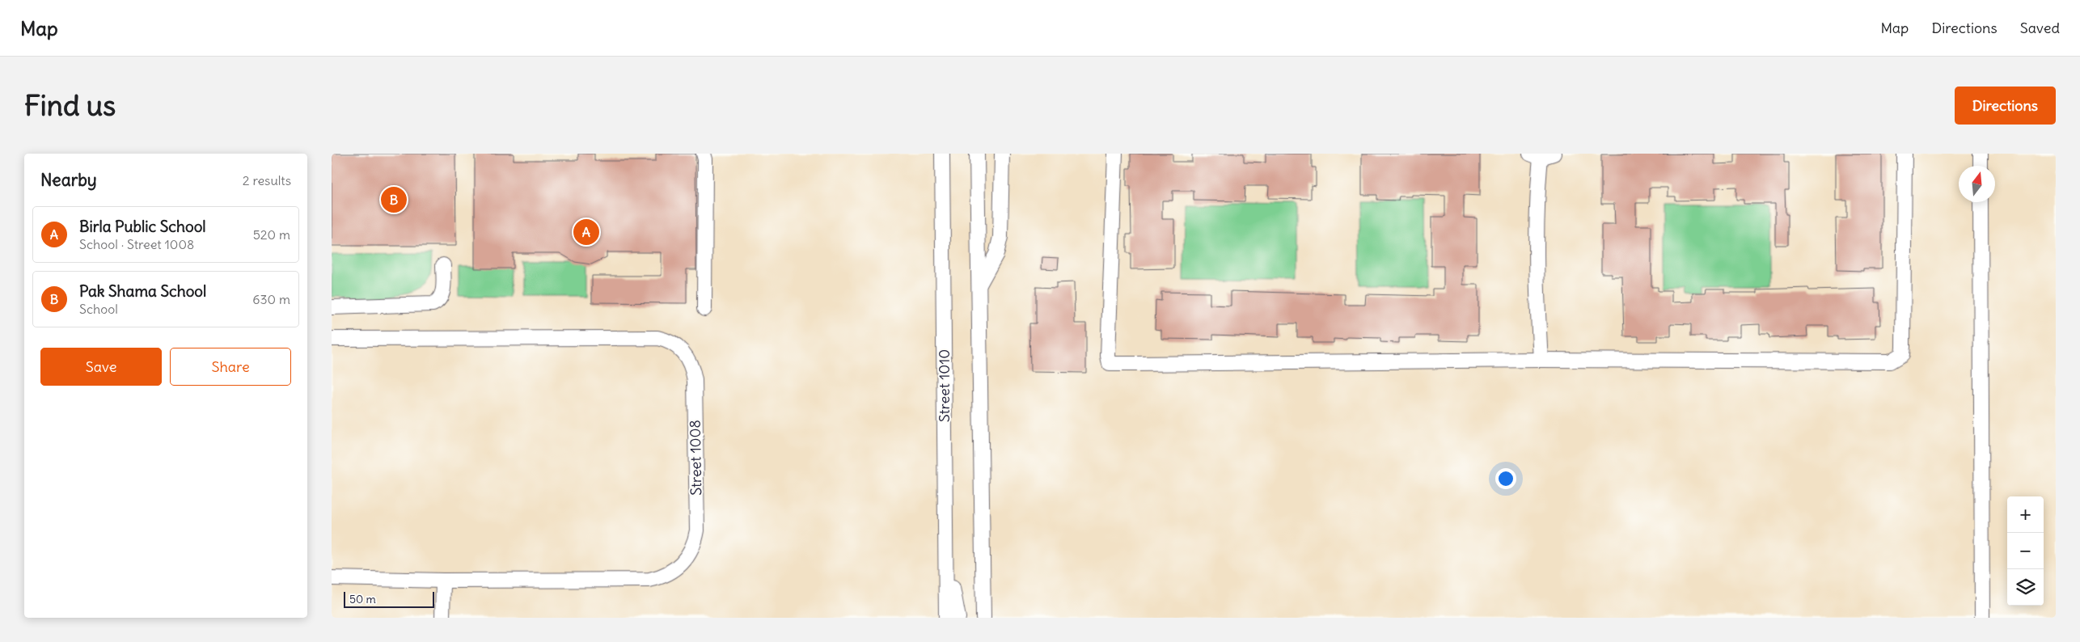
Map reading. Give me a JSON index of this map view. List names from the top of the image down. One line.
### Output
{"streets":{"street":["Street 1010","Street 1008"]},"scale_bar":"50 m","north":"top","page":{"header":"Map","nav":["Map","Directions","Saved"],"buttons":["Directions",["Save","Share"]],"title":"Find us","heading":["Nearby","2 results"],"pins":["B","A"],"list":[{"mark":"A","name":"Birla Public School","note":"School · Street 1008","value":"520 m"},{"mark":"B","name":"Pak Shama School","note":"School","value":"630 m"}],"map_buttons":["+","−"],"scale":"50 m"}}
